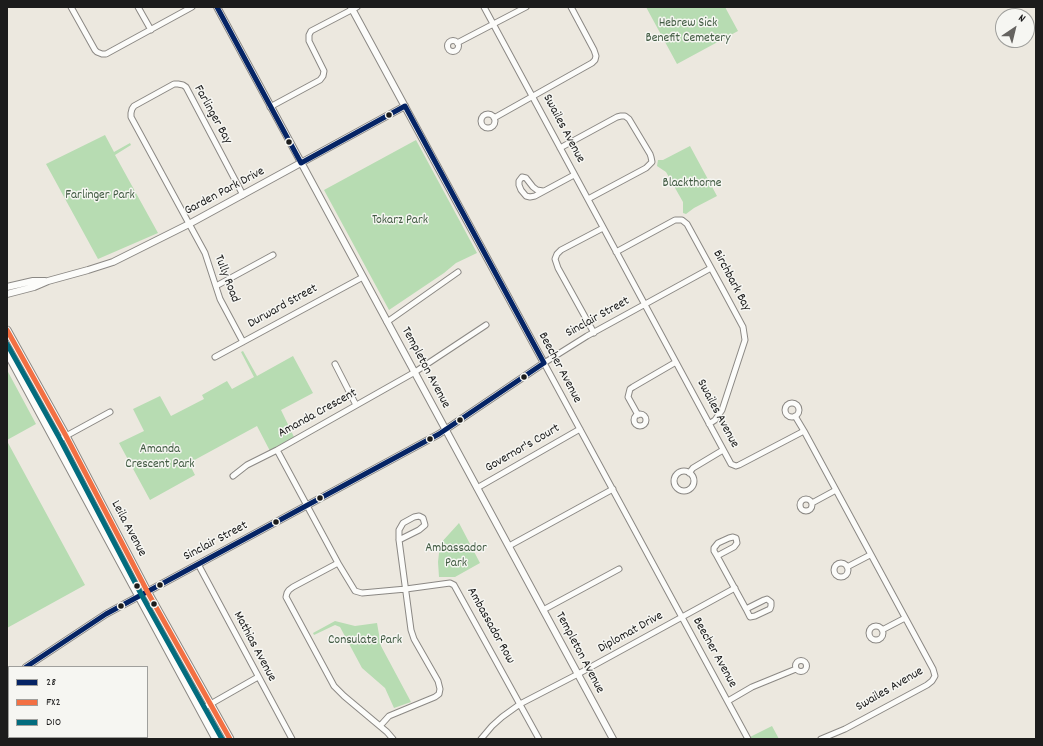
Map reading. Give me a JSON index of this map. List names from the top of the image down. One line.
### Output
{"streets":{"main road":["Leila Avenue"],"street":["Farlinger Bay","Swailes Avenue","Garden Park Drive","Tully Road","Birchbark Bay","Durward Street","Sinclair Street","Templeton Avenue","Beecher Avenue","Amanda Crescent","Governor's Court","Ambassador Row","Diplomat Drive","Mathias Avenue"]},"crossings":[["Farlinger Bay","Garden Park Drive"],["Farlinger Bay","Tully Road"],["Swailes Avenue","Birchbark Bay"],["Swailes Avenue","Sinclair Street"],["Garden Park Drive","Tully Road"],["Garden Park Drive","Templeton Avenue"],["Garden Park Drive","Beecher Avenue"],["Tully Road","Durward Street"],["Birchbark Bay","Sinclair Street"],["Durward Street","Templeton Avenue"],["Sinclair Street","Templeton Avenue"],["Sinclair Street","Beecher Avenue"],["Sinclair Street","Leila Avenue"],["Sinclair Street","Ambassador Row"],["Sinclair Street","Mathias Avenue"],["Templeton Avenue","Amanda Crescent"],["Templeton Avenue","Governor's Court"],["Templeton Avenue","Diplomat Drive"],["Beecher Avenue","Governor's Court"],["Beecher Avenue","Diplomat Drive"],["Amanda Crescent","Ambassador Row"],["Ambassador Row","Diplomat Drive"]],"parks":["Hebrew Sick Benefit Cemetery","Blackthorne","Farlinger Park","Tokarz Park","Amanda Crescent Park","Ambassador Park","Consulate Park"],"lines":["transit line 28","transit line FX2","transit line D10"],"legend":["28","FX2","D10"],"north":"top right"}
